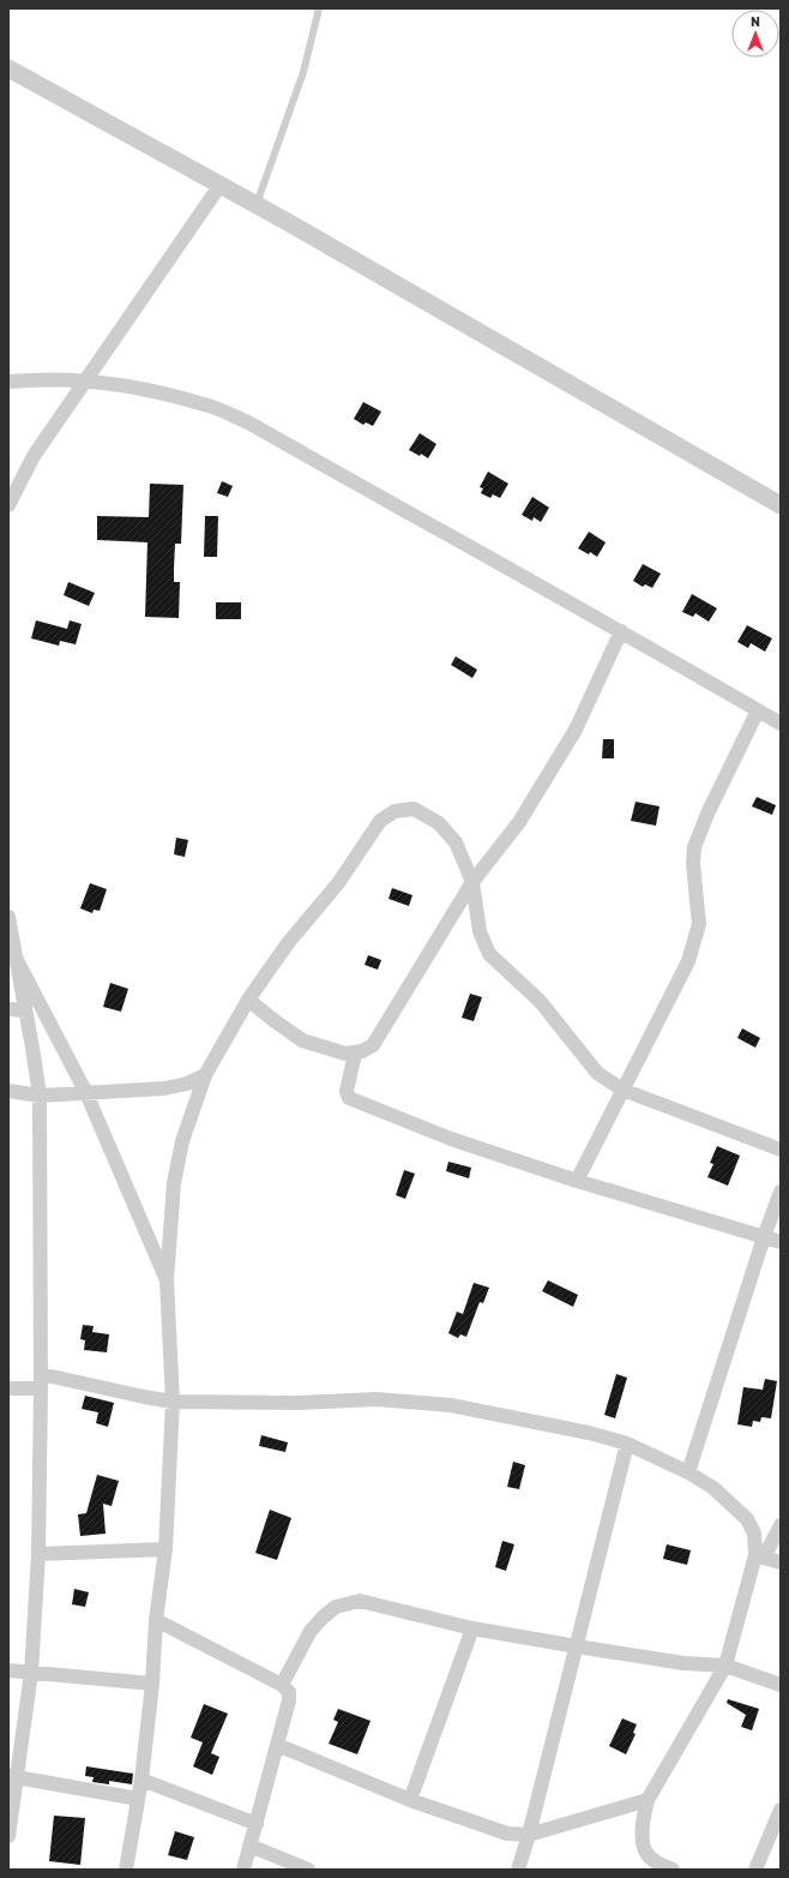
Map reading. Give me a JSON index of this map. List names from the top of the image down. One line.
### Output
{"north":"top"}
